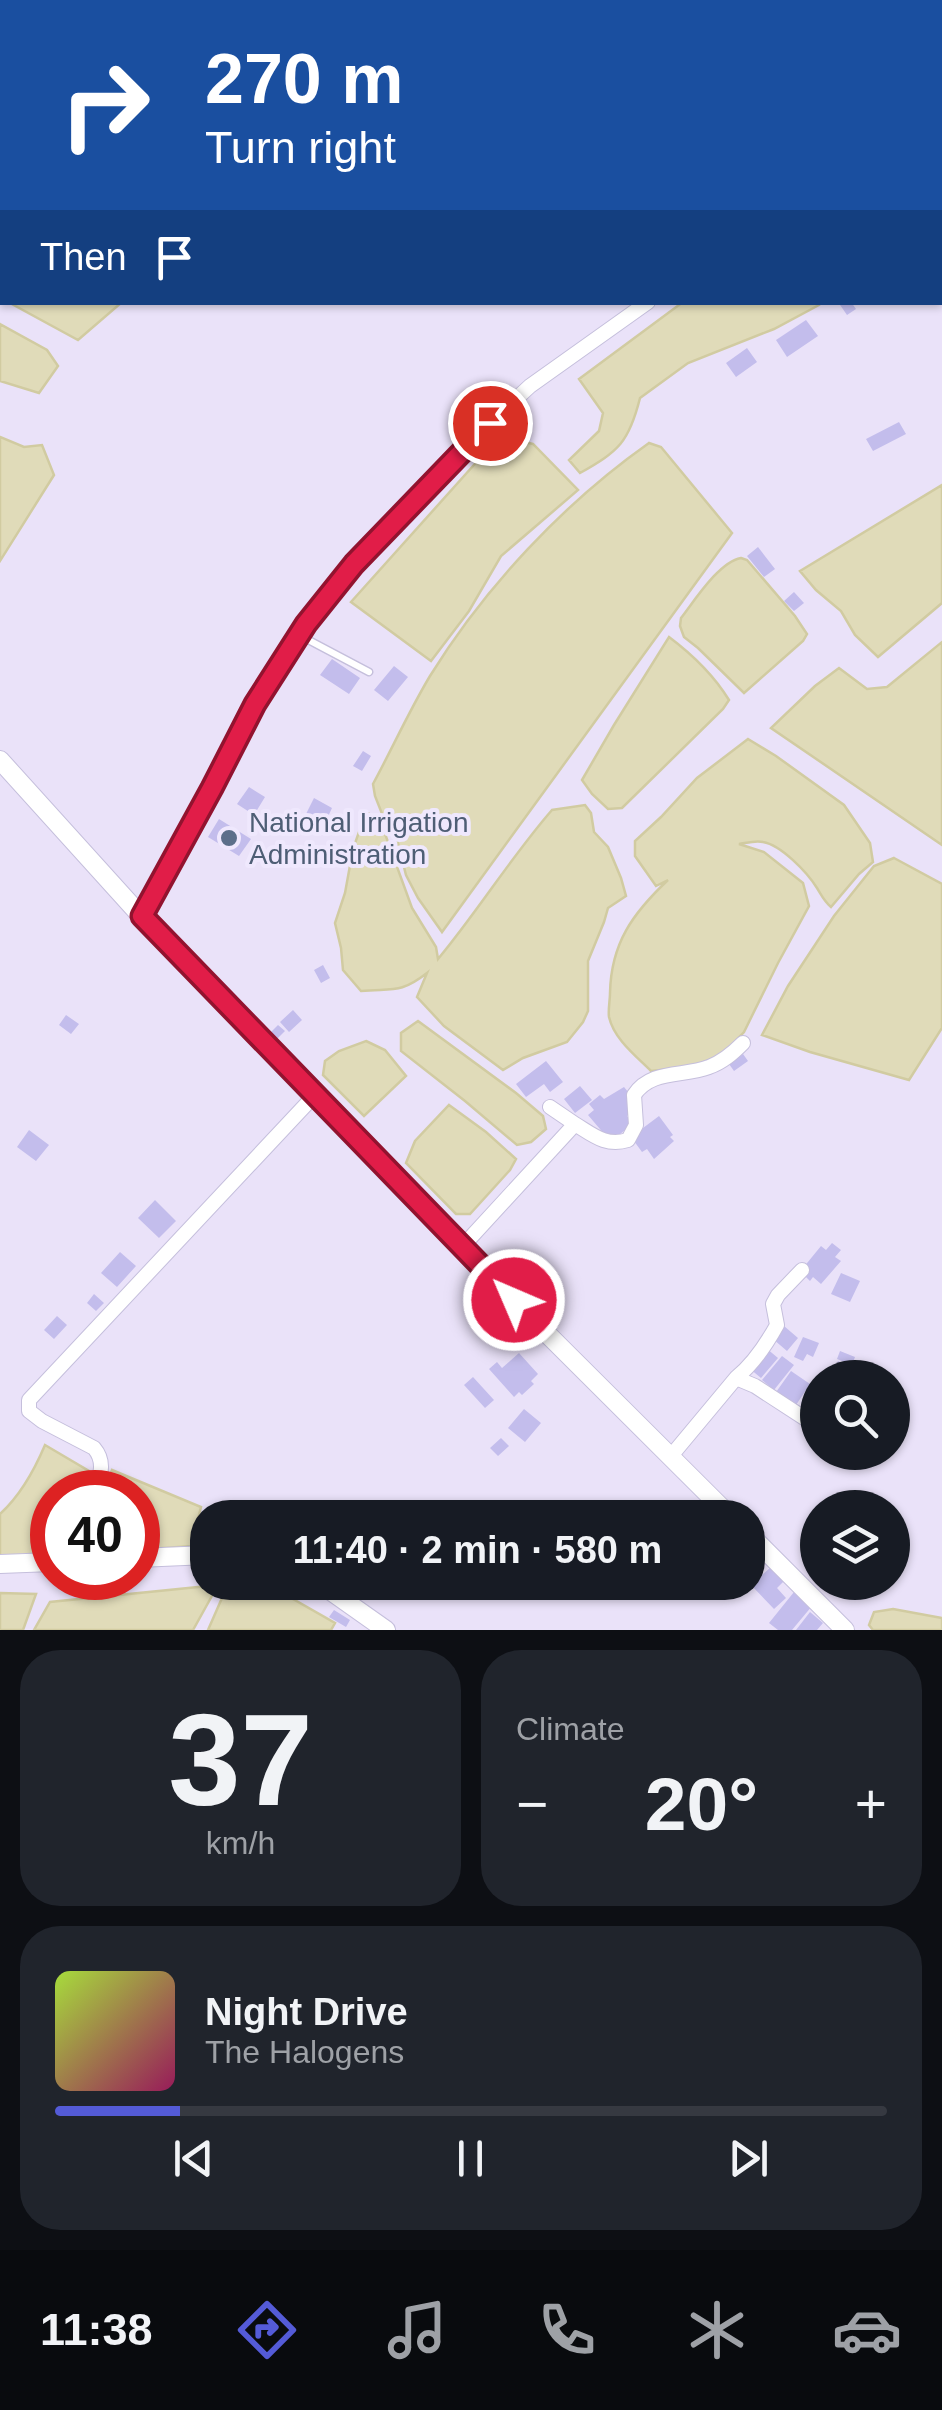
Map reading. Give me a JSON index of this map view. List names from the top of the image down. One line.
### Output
{"places":["National Irrigation Administration"],"page":{"turn":["270 m","Turn right"],"then":"Then","limit":"40","trip":"11:40 · 2 min · 580 m","tile":[["37","km/h"],"Climate"],"heat":["−","20°","+"],"song":["Night Drive","The Halogens"],"tabs":"11:38"}}
